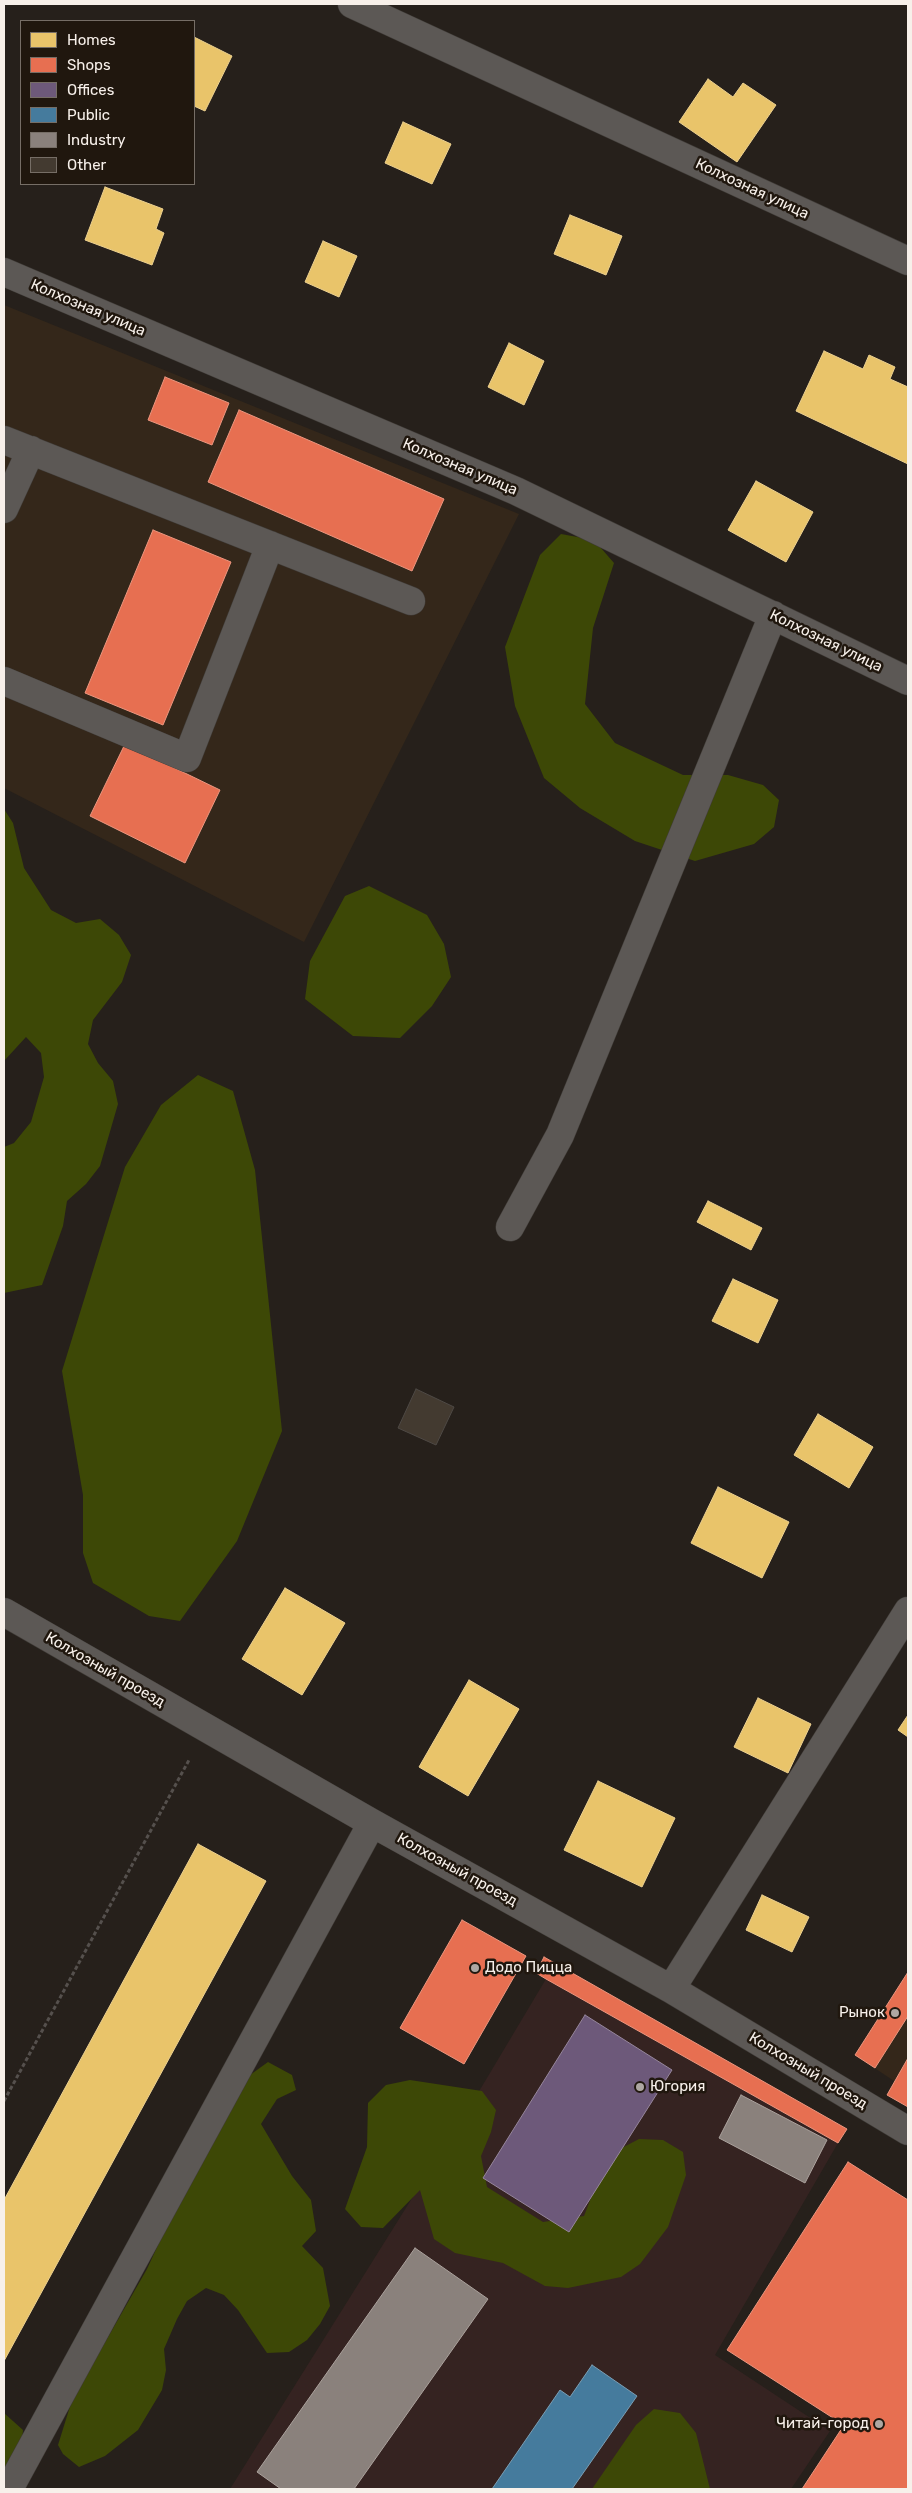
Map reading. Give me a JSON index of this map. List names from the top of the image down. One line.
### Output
{"streets":{"street":["Колхозная улица","Колхозный проезд"]},"places":["Додо Пицца","Рынок","Югория","Читай-город"],"legend":["Homes","Shops","Offices","Public","Industry","Other"]}
